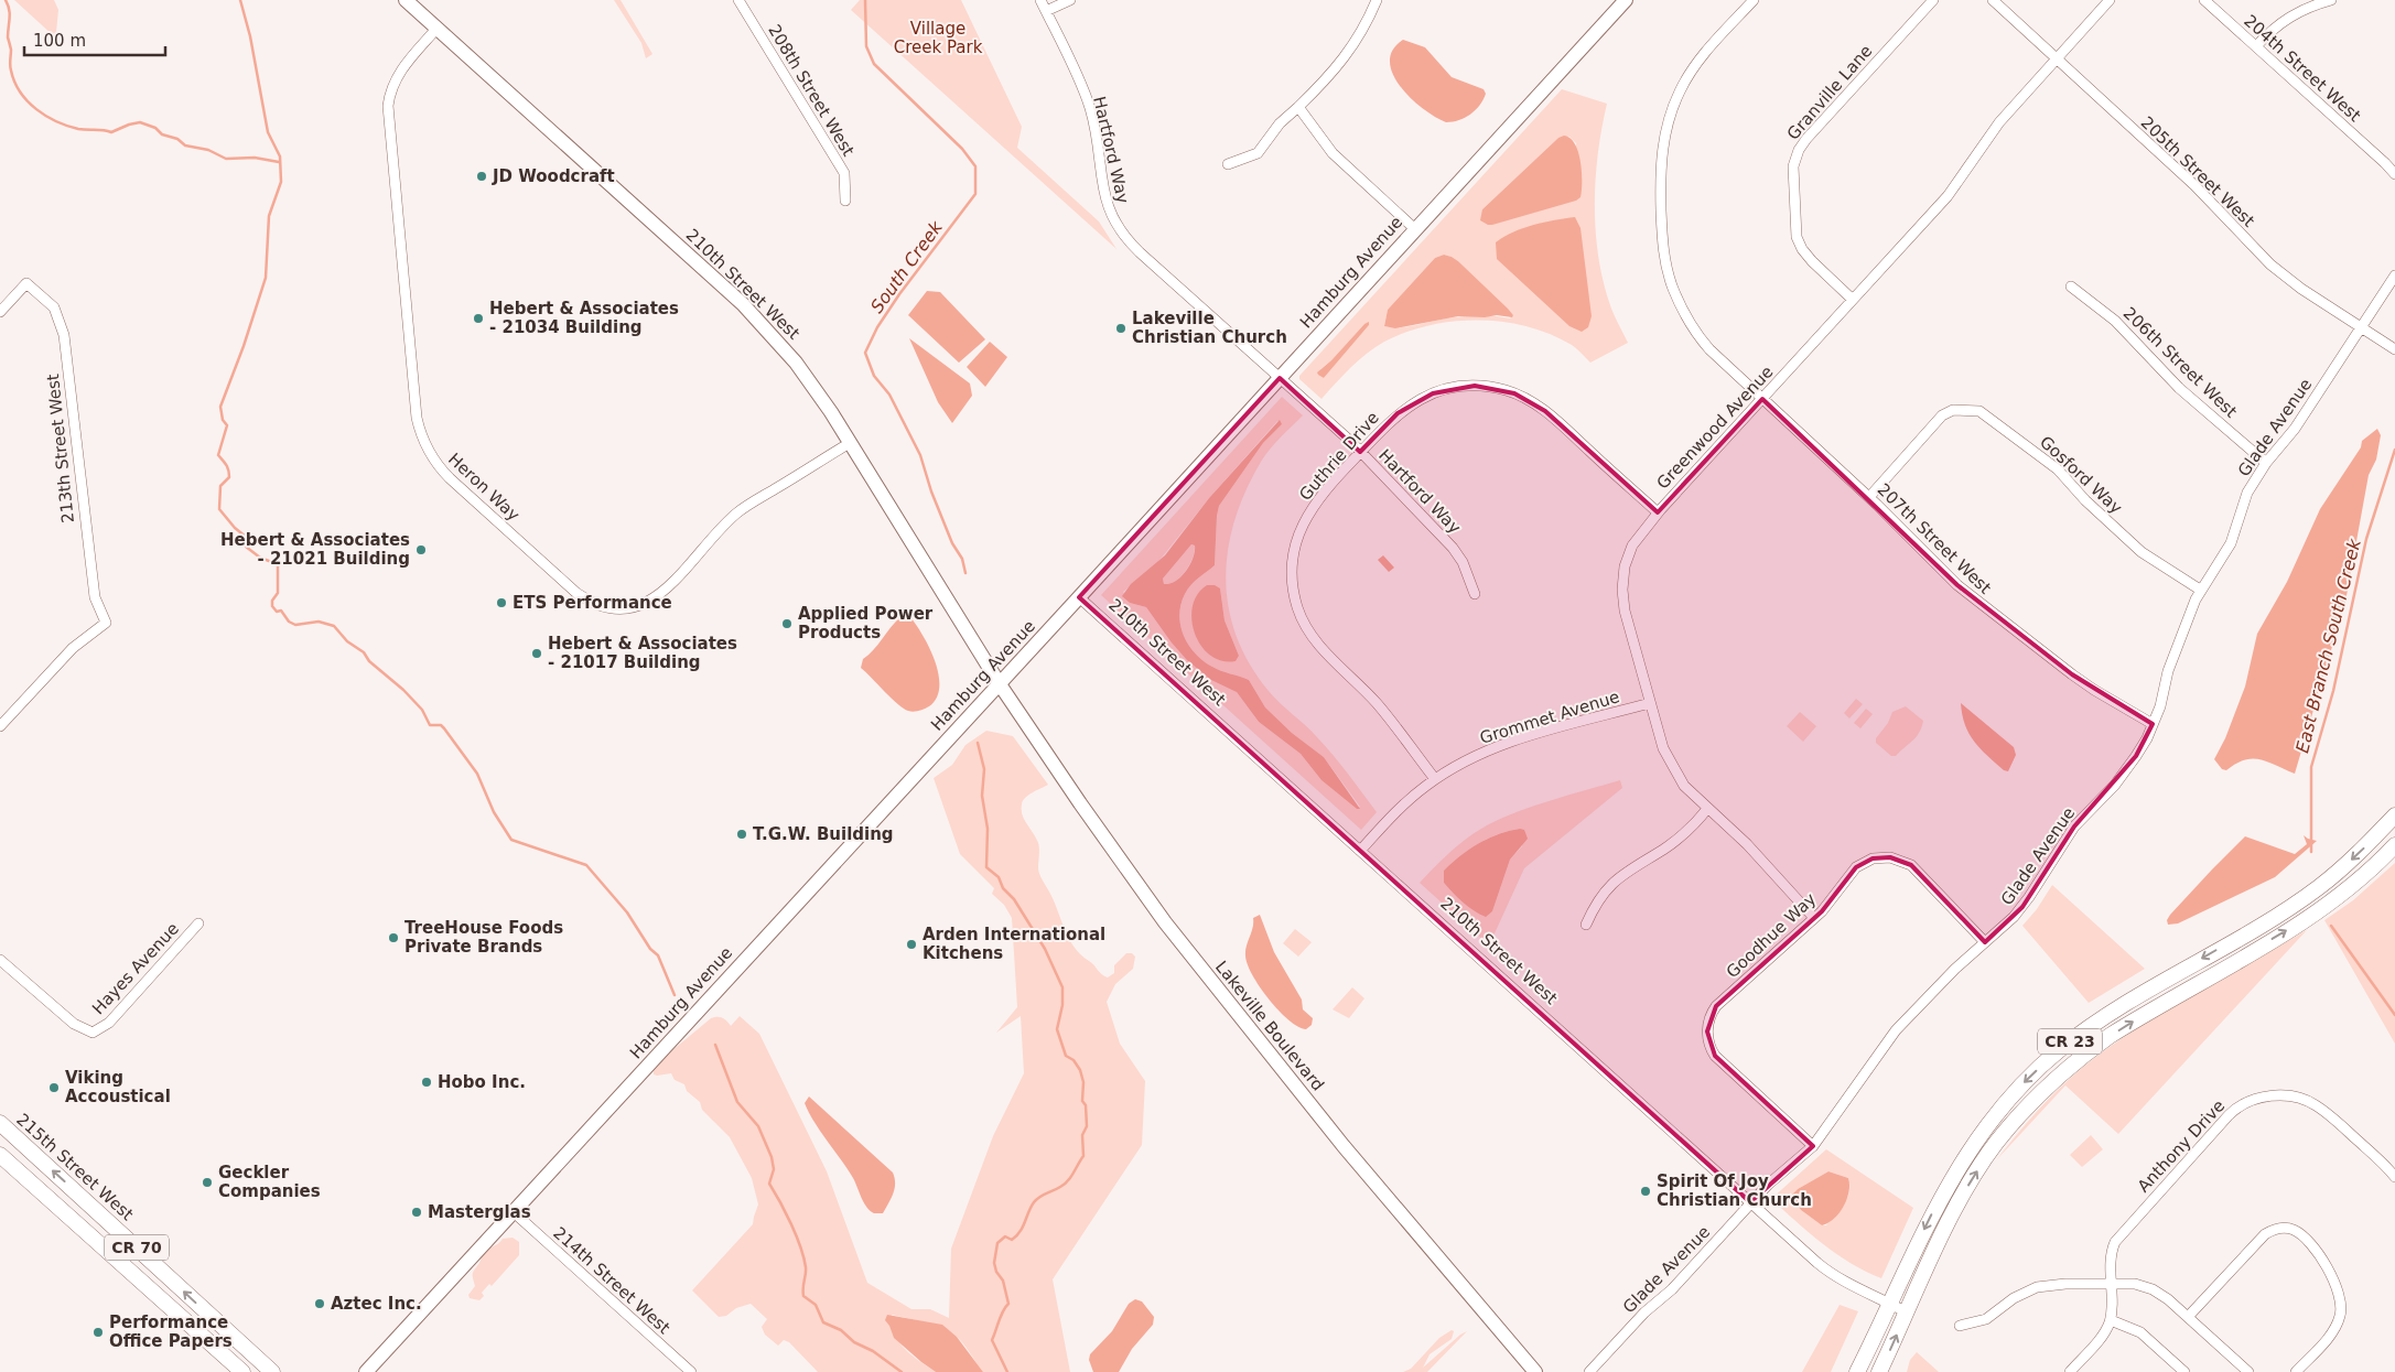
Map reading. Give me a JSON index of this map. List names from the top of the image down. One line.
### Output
{"streets":{"main road":["CR 23","215th Street West","CR 70"],"street":["204th Street West","208th Street West","Granville Lane","Hartford Way","205th Street West","Hamburg Avenue","210th Street West","206th Street West","Greenwood Avenue","Glade Avenue","213th Street West","Guthrie Drive","Gosford Way","Heron Way","207th Street West","Grommet Avenue","Goodhue Way","Hayes Avenue","Lakeville Boulevard","Anthony Drive","214th Street West"]},"crossings":[["Granville Lane","Greenwood Avenue"],["Hartford Way","Hamburg Avenue"],["Hartford Way","Guthrie Drive"],["205th Street West","Greenwood Avenue"],["205th Street West","Glade Avenue"],["Hamburg Avenue","210th Street West"],["Hamburg Avenue","Lakeville Boulevard"],["Hamburg Avenue","214th Street West"],["210th Street West","Glade Avenue"],["210th Street West","Heron Way"],["210th Street West","Grommet Avenue"],["210th Street West","Lakeville Boulevard"],["210th Street West","CR 23"],["206th Street West","Glade Avenue"],["Greenwood Avenue","Guthrie Drive"],["Greenwood Avenue","207th Street West"],["Greenwood Avenue","Grommet Avenue"],["Greenwood Avenue","Goodhue Way"],["Glade Avenue","Gosford Way"],["Glade Avenue","207th Street West"],["Glade Avenue","Goodhue Way"],["Guthrie Drive","Grommet Avenue"],["Gosford Way","207th Street West"]],"water":["South Creek","East Branch South Creek"],"parks":["Village Creek Park"],"places":["JD Woodcraft","Hebert & Associates - 21034 Building","Lakeville Christian Church","Hebert & Associates - 21021 Building","ETS Performance","Applied Power Products","Hebert & Associates - 21017 Building","T.G.W. Building","TreeHouse Foods Private Brands","Arden International Kitchens","Hobo Inc.","Viking Accoustical","Geckler Companies","Spirit Of Joy Christian Church","Masterglas","Aztec Inc.","Performance Office Papers"],"scale_bar":"100 m"}
